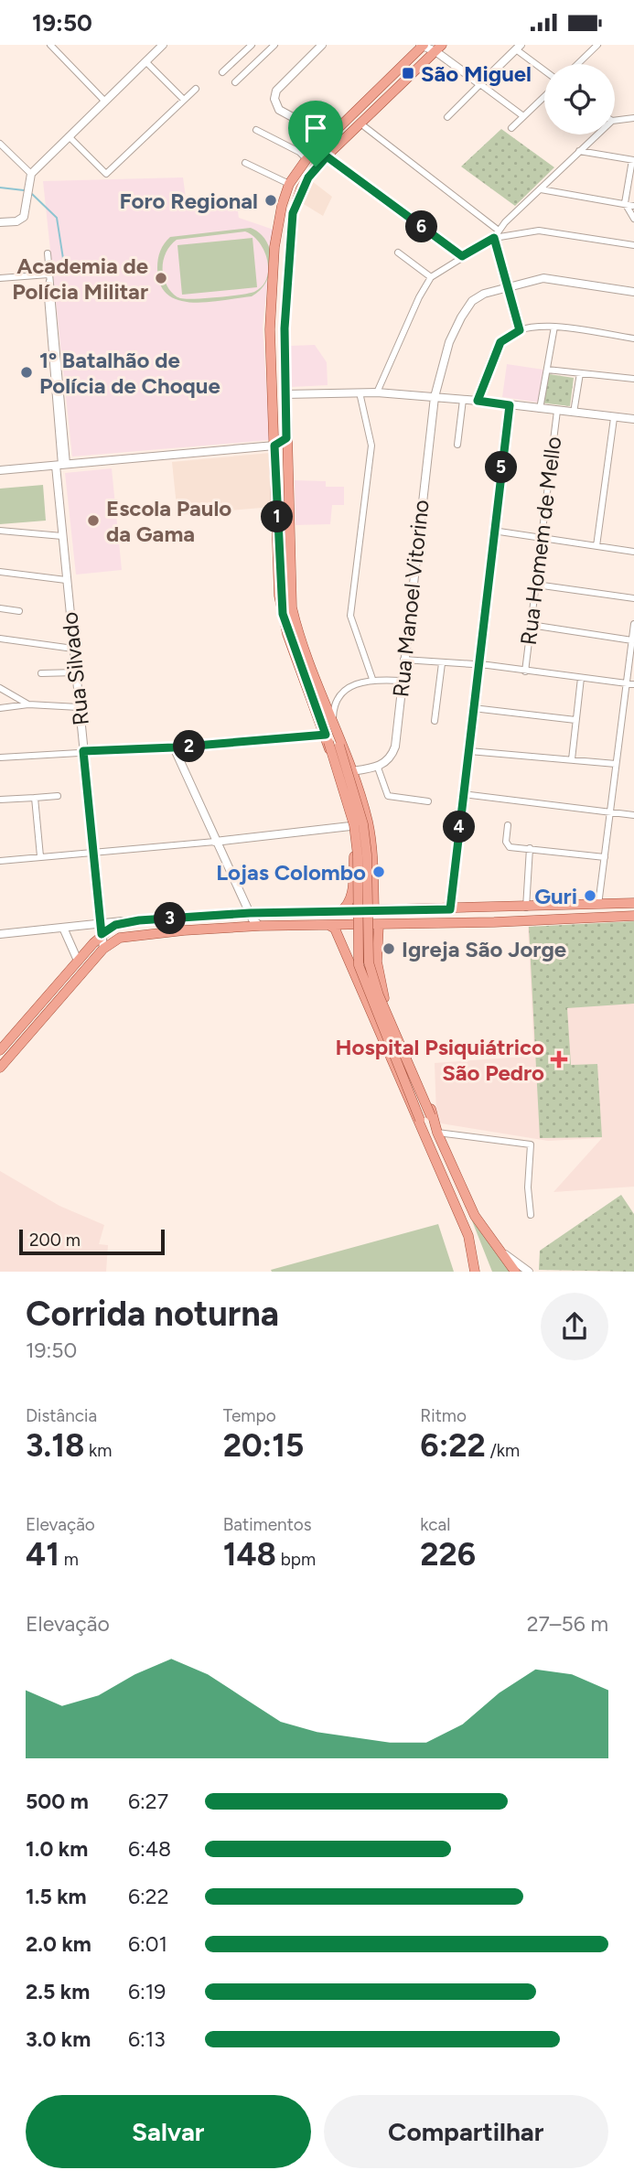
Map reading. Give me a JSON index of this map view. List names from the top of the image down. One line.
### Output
{"streets":{"street":["Rua Homem de Mello","Rua Manoel Vitorino","Rua Silvado"]},"places":{"transit":["São Miguel"],"other":["Foro Regional","Academia de Polícia Militar","1º Batalhão de Polícia de Choque","Escola Paulo da Gama","Lojas Colombo","Guri","Igreja São Jorge"],"health":["Hospital Psiquiátrico São Pedro"]},"scale_bar":"200 m","page":{"status":"19:50","pins":["6","5","1","2","4","3"],"scale":"200 m","heading":["Corrida noturna","19:50"],"stats":[["Distância","3.18 km"],["Tempo","20:15"],["Ritmo","6:22 /km"],["Elevação","41 m"],["Batimentos","148 bpm"],["kcal","226"]],"chart":["Elevação","27–56 m"],"list":[{"name":"500 m","note":"6:27"},{"name":"1.0 km","note":"6:48"},{"name":"1.5 km","note":"6:22"},{"name":"2.0 km","note":"6:01"},{"name":"2.5 km","note":"6:19"},{"name":"3.0 km","note":"6:13"}],"buttons":["Salvar","Compartilhar"]}}
